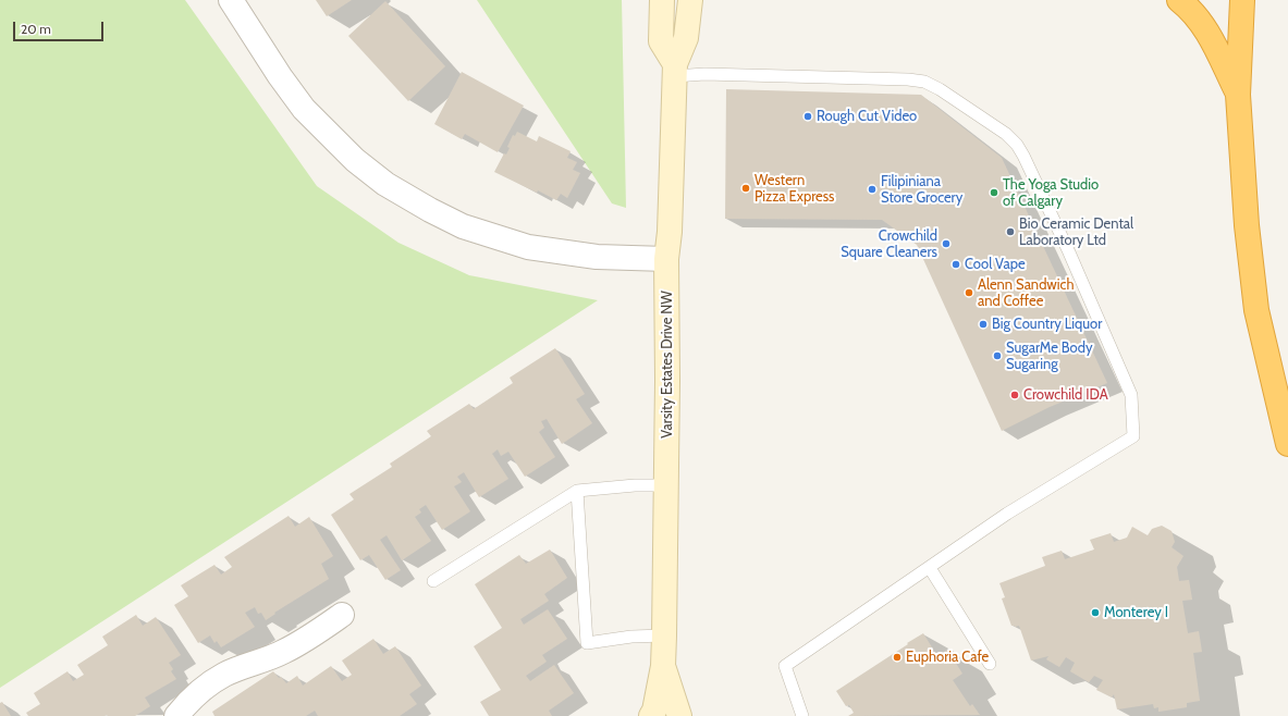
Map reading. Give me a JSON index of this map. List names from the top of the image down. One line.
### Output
{"streets":{"street":["Varsity Estates Drive NW"]},"places":["Rough Cut Video","Western Pizza Express","Filipiniana Store Grocery","The Yoga Studio of Calgary","Bio Ceramic Dental Laboratory Ltd","Crowchild Square Cleaners","Cool Vape","Alenn Sandwich and Coffee","Big Country Liquor","SugarMe Body Sugaring","Crowchild IDA","Monterey I","Euphoria Cafe"],"scale_bar":"20 m"}
